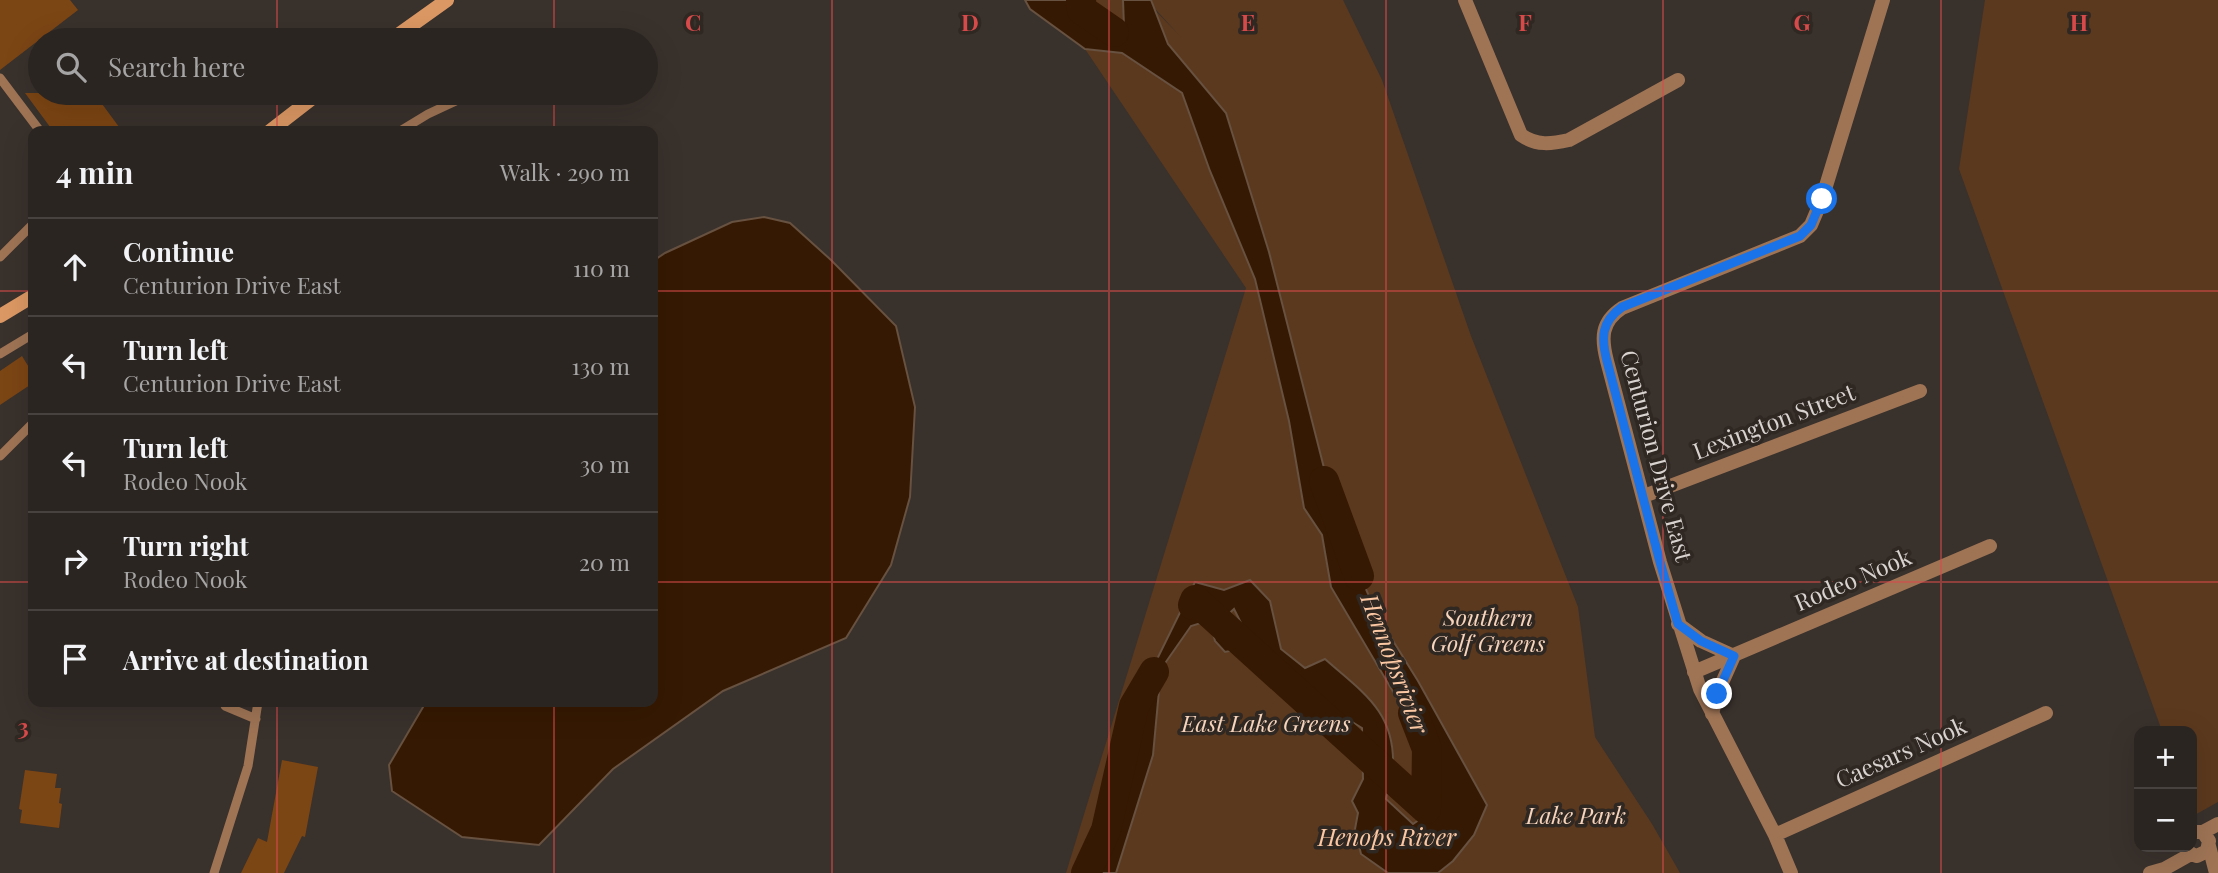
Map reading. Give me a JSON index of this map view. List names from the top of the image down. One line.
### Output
{"streets":{"street":["Lexington Street","Centurion Drive East","Rodeo Nook","Caesars Nook"]},"crossings":[["Lexington Street","Centurion Drive East"],["Centurion Drive East","Rodeo Nook"],["Centurion Drive East","Caesars Nook"]],"water":["Hennopsrivier","Henops River"],"parks":["Southern Golf Greens","East Lake Greens","Lake Park"],"page":{"search":"Search here","heading":["4 min","Walk · 290 m"],"list":[["Continue","Centurion Drive East","110 m"],["Turn left","Centurion Drive East","130 m"],["Turn left","Rodeo Nook","30 m"],["Turn right","Rodeo Nook","20 m"],"Arrive at destination"],"map_buttons":["+","−"]},"grid":{"columns":["C","D","E","F","G","H"],"rows":["3"]}}
